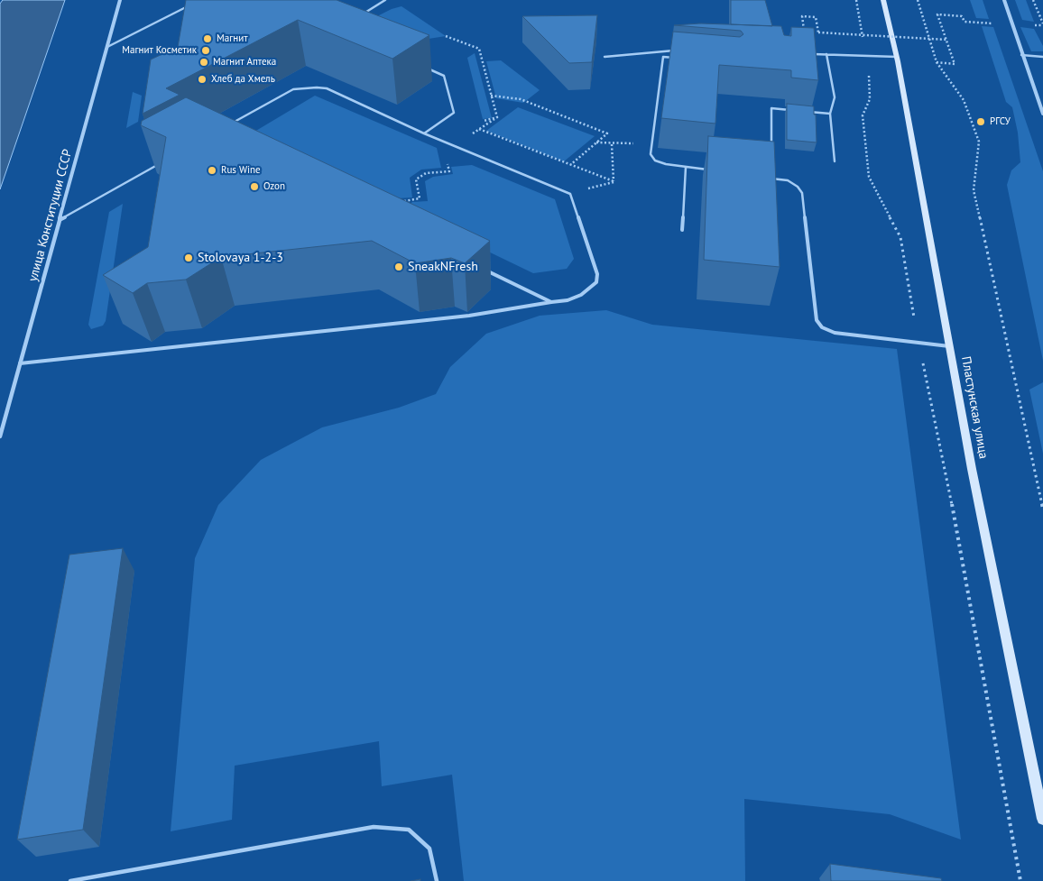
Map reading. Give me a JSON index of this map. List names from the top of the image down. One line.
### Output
{"streets":{"main road":["Пластунская улица"],"street":["улица Конституции СССР"]},"places":["Магнит","Магнит Косметик","Магнит Аптека","Хлеб да Хмель","РГСУ","Rus Wine","Ozon","Stolovaya 1-2-3","SneakNFresh"]}
